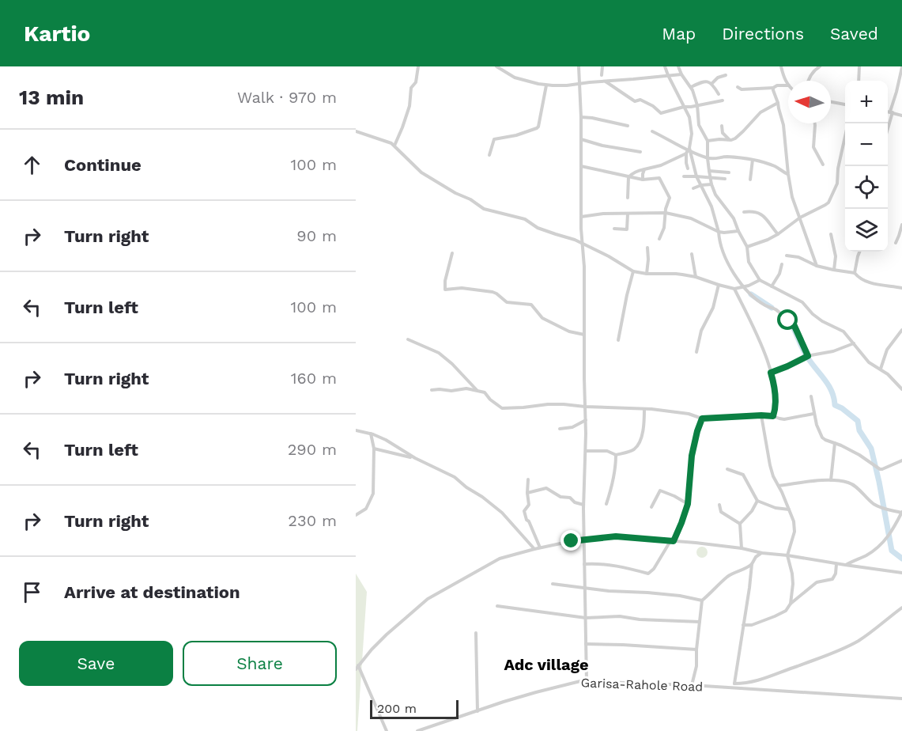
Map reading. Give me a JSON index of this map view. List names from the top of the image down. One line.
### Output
{"streets":{"street":["Garisa-Rahole Road"]},"districts":["Adc village"],"scale_bar":"200 m","north":"left","page":{"header":"Kartio","nav":["Map","Directions","Saved"],"heading":["13 min","Walk · 970 m"],"map_buttons":["+","−"],"list":[["Continue","100 m"],["Turn right","90 m"],["Turn left","100 m"],["Turn right","160 m"],["Turn left","290 m"],["Turn right","230 m"],"Arrive at destination"],"buttons":["Save","Share"],"scale":"200 m"}}
